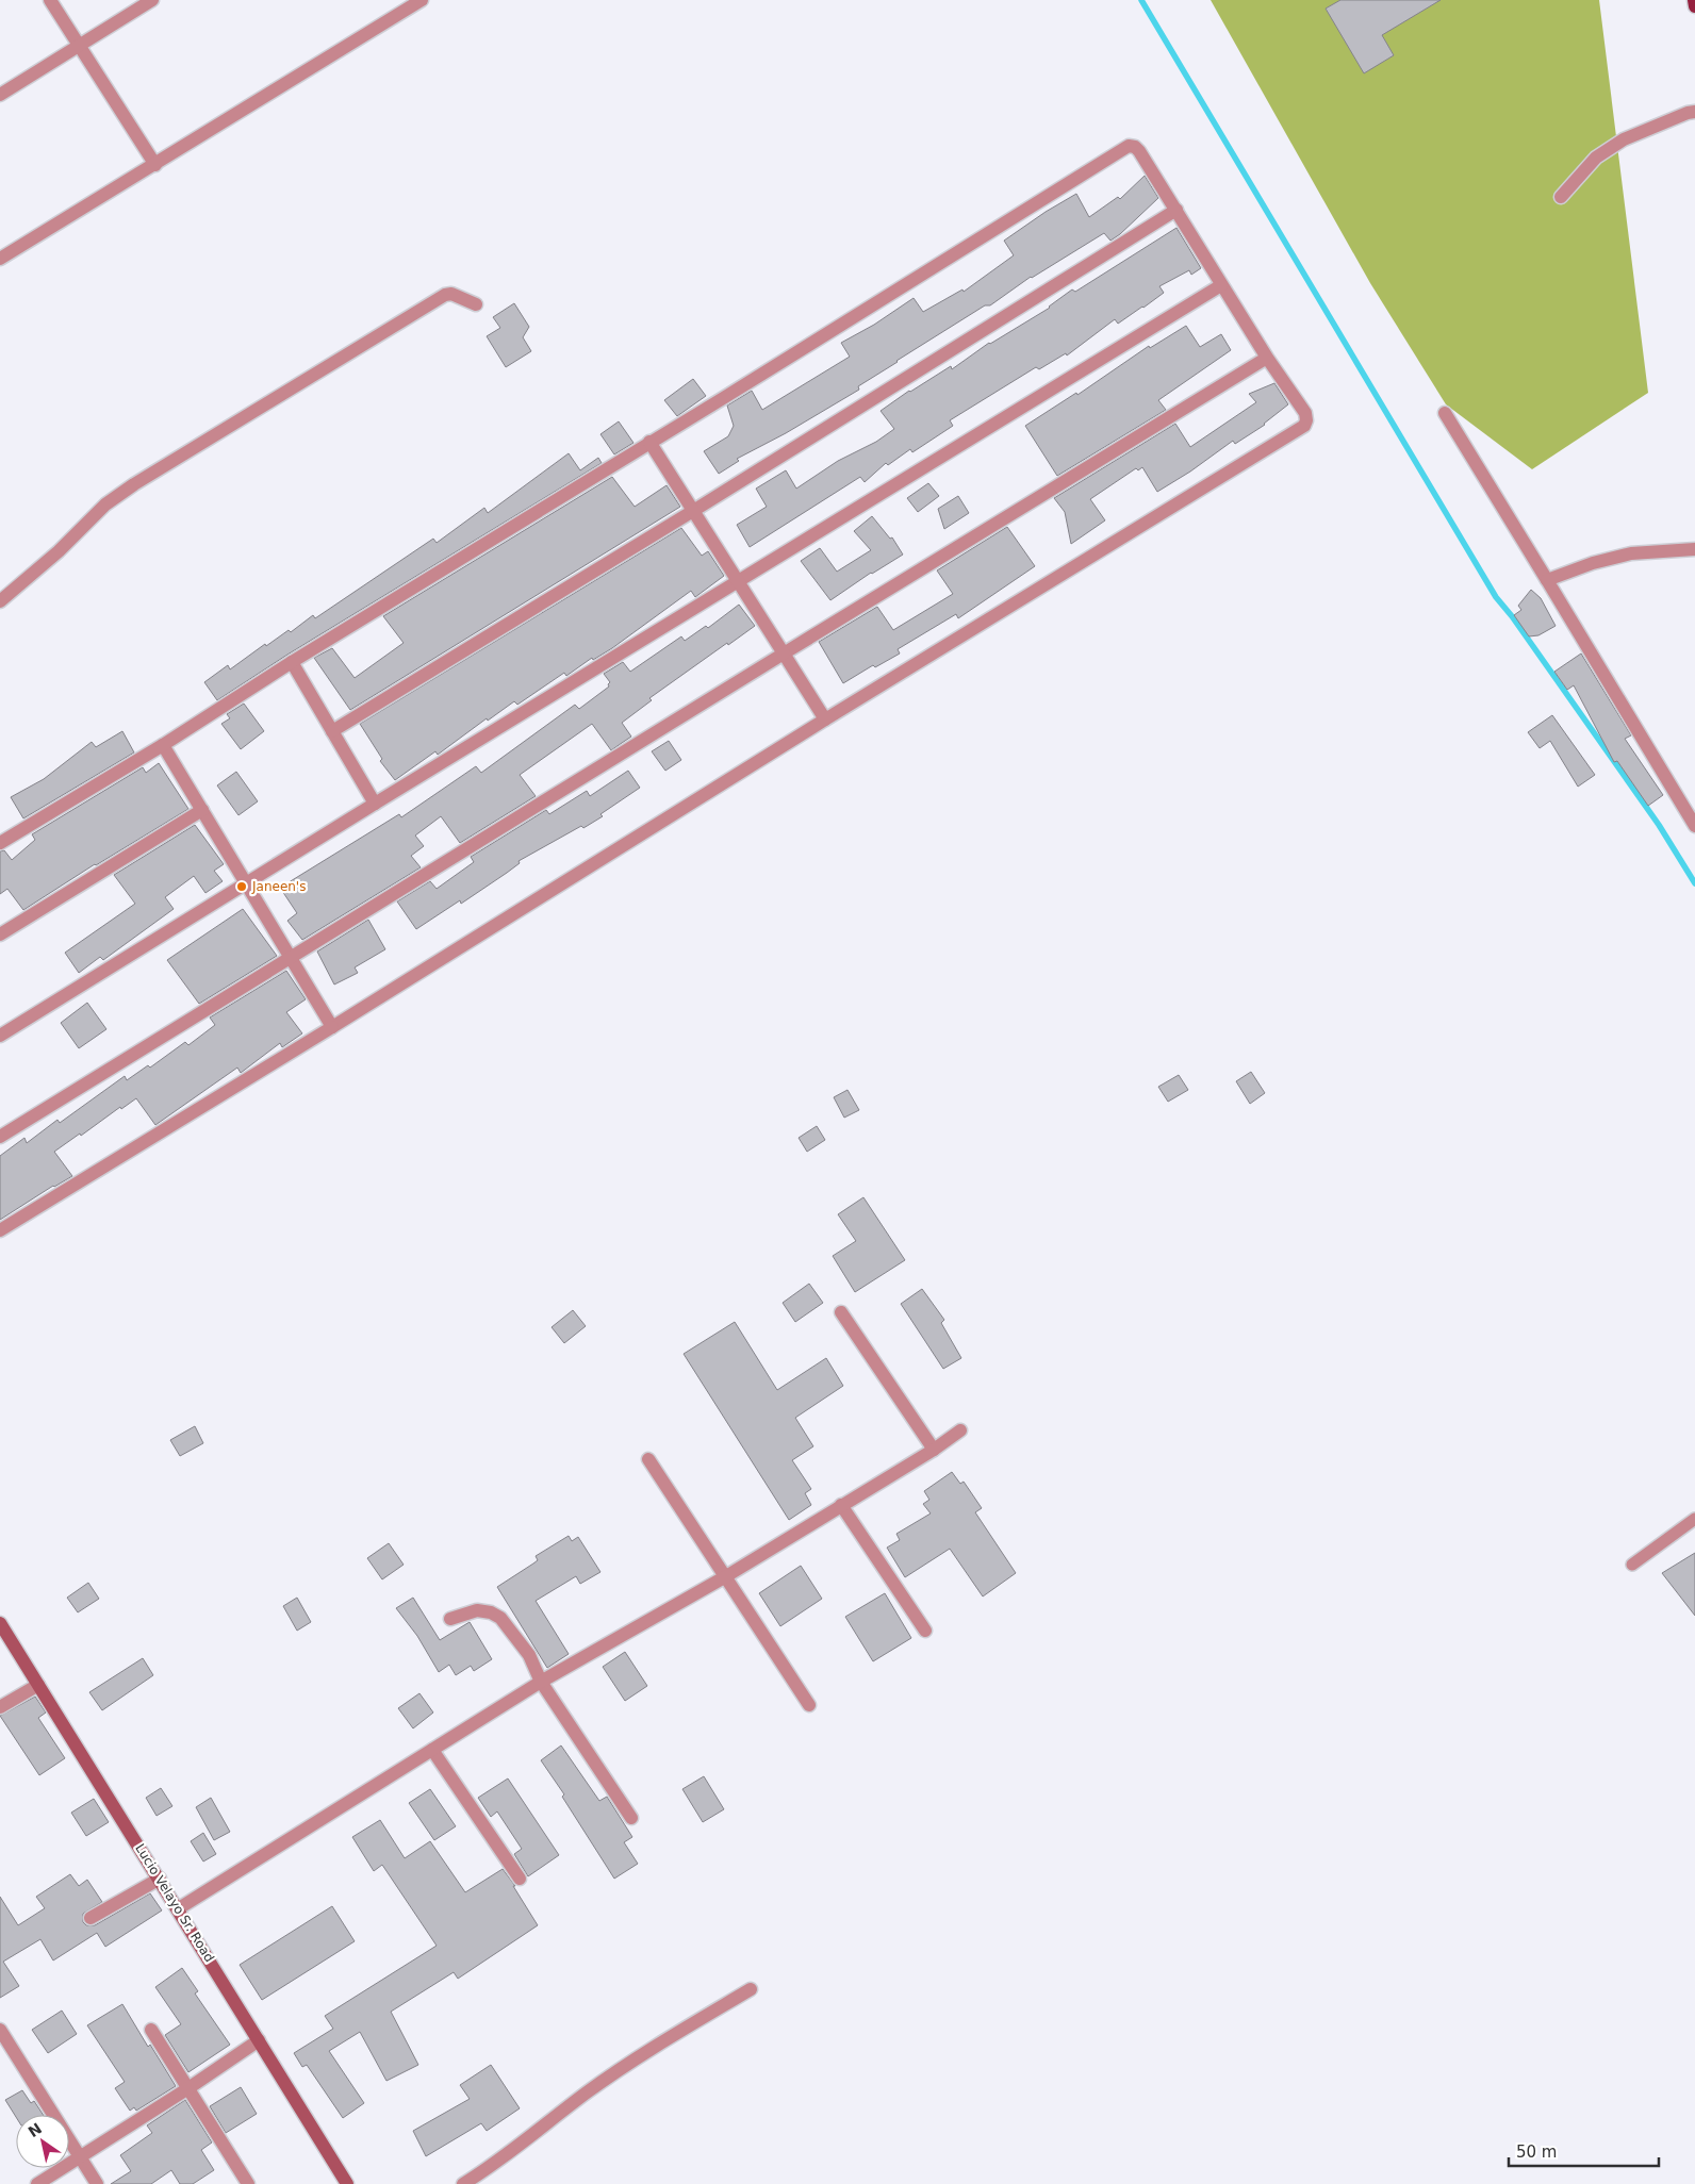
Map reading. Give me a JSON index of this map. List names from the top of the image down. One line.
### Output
{"streets":{"main road":["Lucio Velayo Sr. Road"]},"places":["Janeen's"],"scale_bar":"50 m","north":"top left"}
